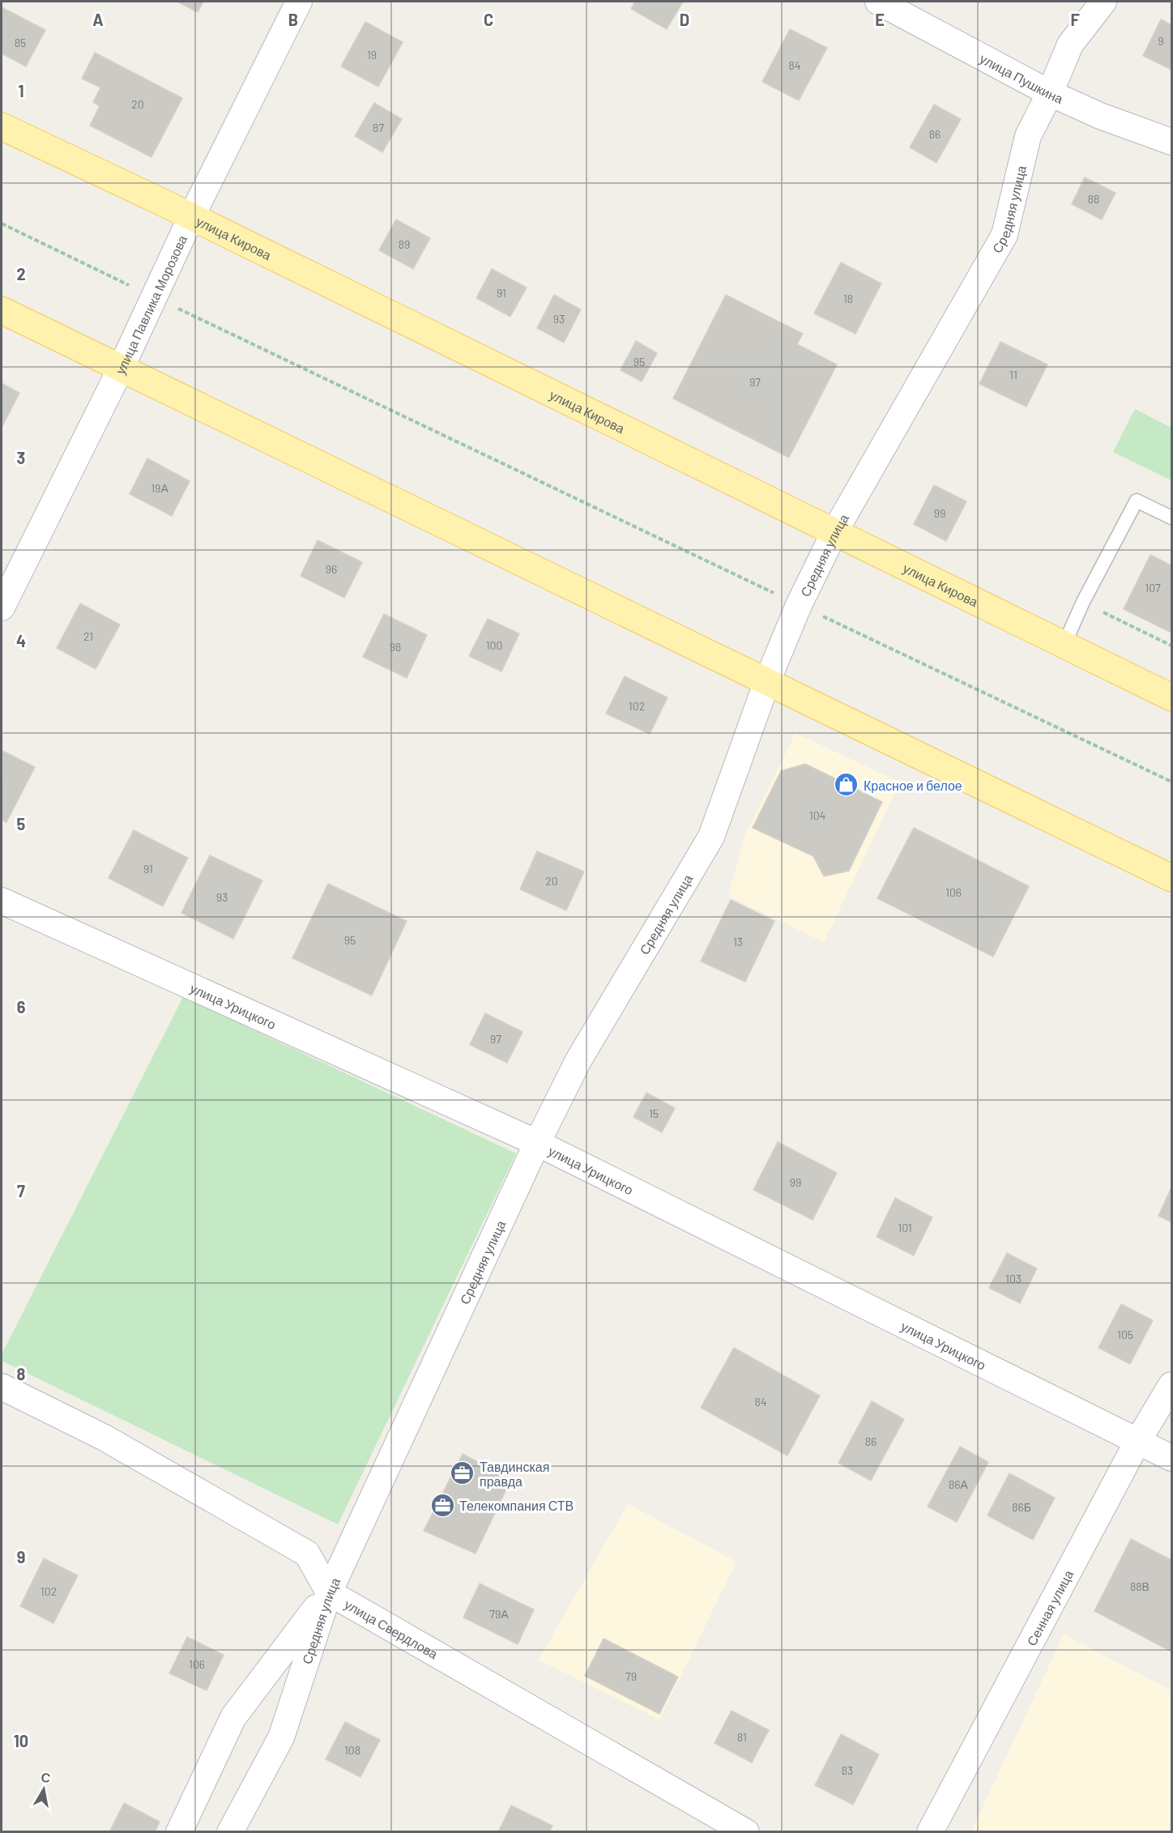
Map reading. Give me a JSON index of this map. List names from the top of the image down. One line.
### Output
{"streets":{"main road":["улица Кирова"],"street":["улица Пушкина","Средняя улица","улица Павлика Морозова","улица Урицкого","Сенная улица","улица Свердлова"]},"crossings":[["улица Пушкина","Средняя улица"],["Средняя улица","улица Кирова"],["Средняя улица","улица Урицкого"],["Средняя улица","улица Свердлова"],["улица Кирова","улица Павлика Морозова"],["улица Урицкого","Сенная улица"]],"places":{"shop":["Красное и белое"],"office":["Тавдинская правда","Телекомпания СТВ"]},"house_numbers":["9","85","19","84","20","87","86","88","89","91","18","93","95","11","97","19А","99","96","107","21","100","98","102","104","91","20","106","93","95","13","97","15","99","101","103","105","84","86","86А","86Б","88В","102","79А","106","79","81","108","83"],"north":"top","grid":{"columns":["A","B","C","D","E","F"],"rows":["1","2","3","4","5","6","7","8","9","10"]}}
